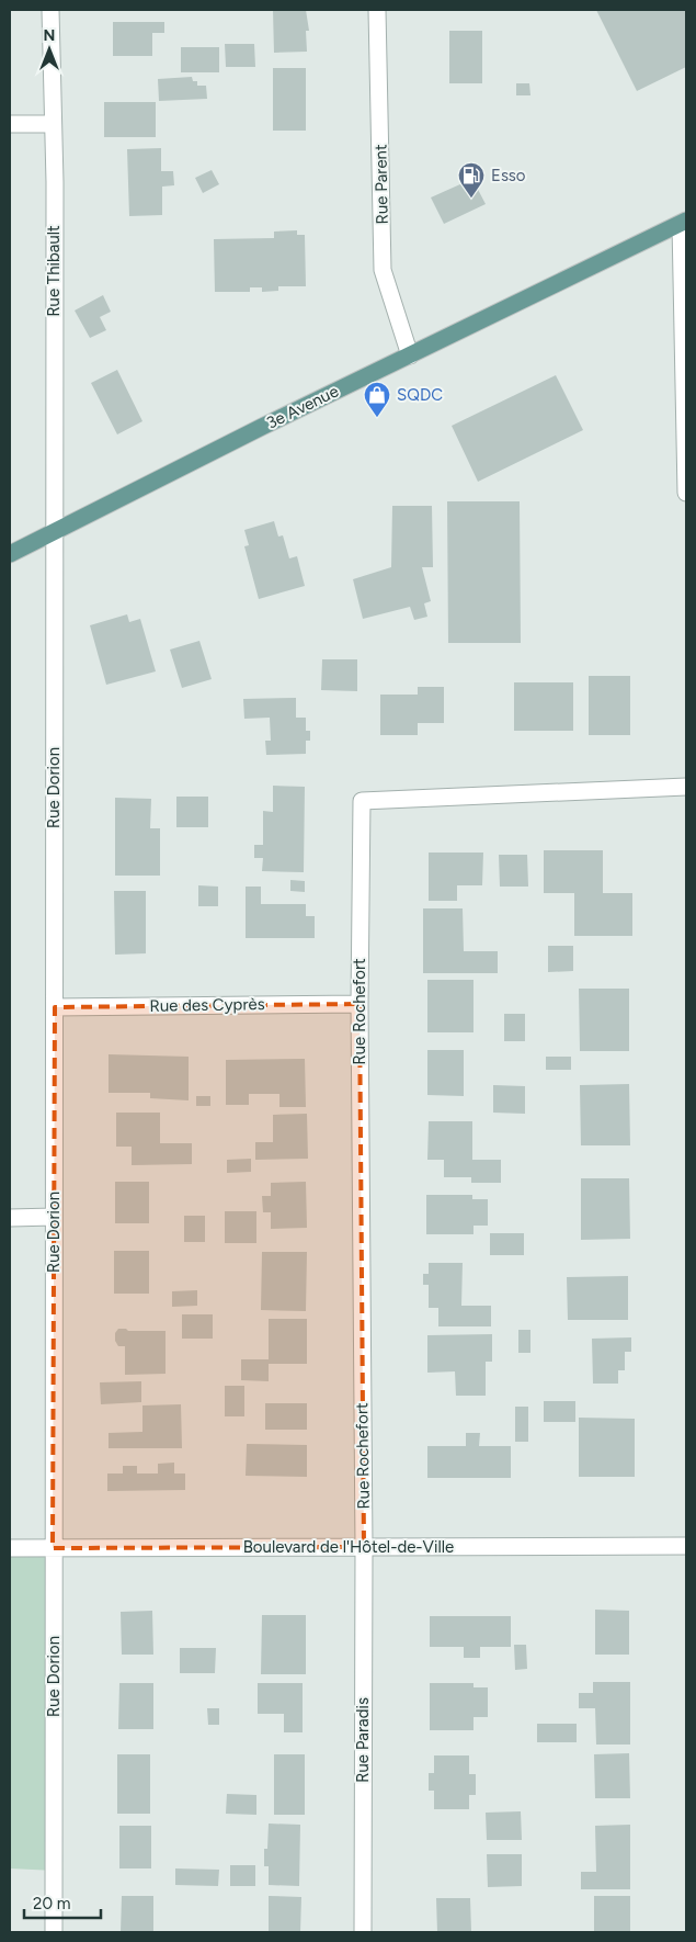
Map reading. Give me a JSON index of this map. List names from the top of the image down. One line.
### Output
{"streets":{"main road":["3e Avenue"],"street":["Rue Parent","Rue Thibault","Rue Dorion","Rue des Cyprès","Rue Rochefort","Boulevard de l'Hôtel-de-Ville","Rue Paradis"]},"crossings":[["Rue Parent","3e Avenue"],["Rue Thibault","3e Avenue"],["Rue Thibault","Rue Dorion"],["3e Avenue","Rue Dorion"],["Rue Dorion","Rue des Cyprès"],["Rue Dorion","Boulevard de l'Hôtel-de-Ville"],["Rue des Cyprès","Rue Rochefort"],["Rue Rochefort","Boulevard de l'Hôtel-de-Ville"],["Rue Rochefort","Rue Paradis"],["Boulevard de l'Hôtel-de-Ville","Rue Paradis"]],"places":{"fuel station":["Esso"],"shop":["SQDC"]},"scale_bar":"20 m","north":"top"}
